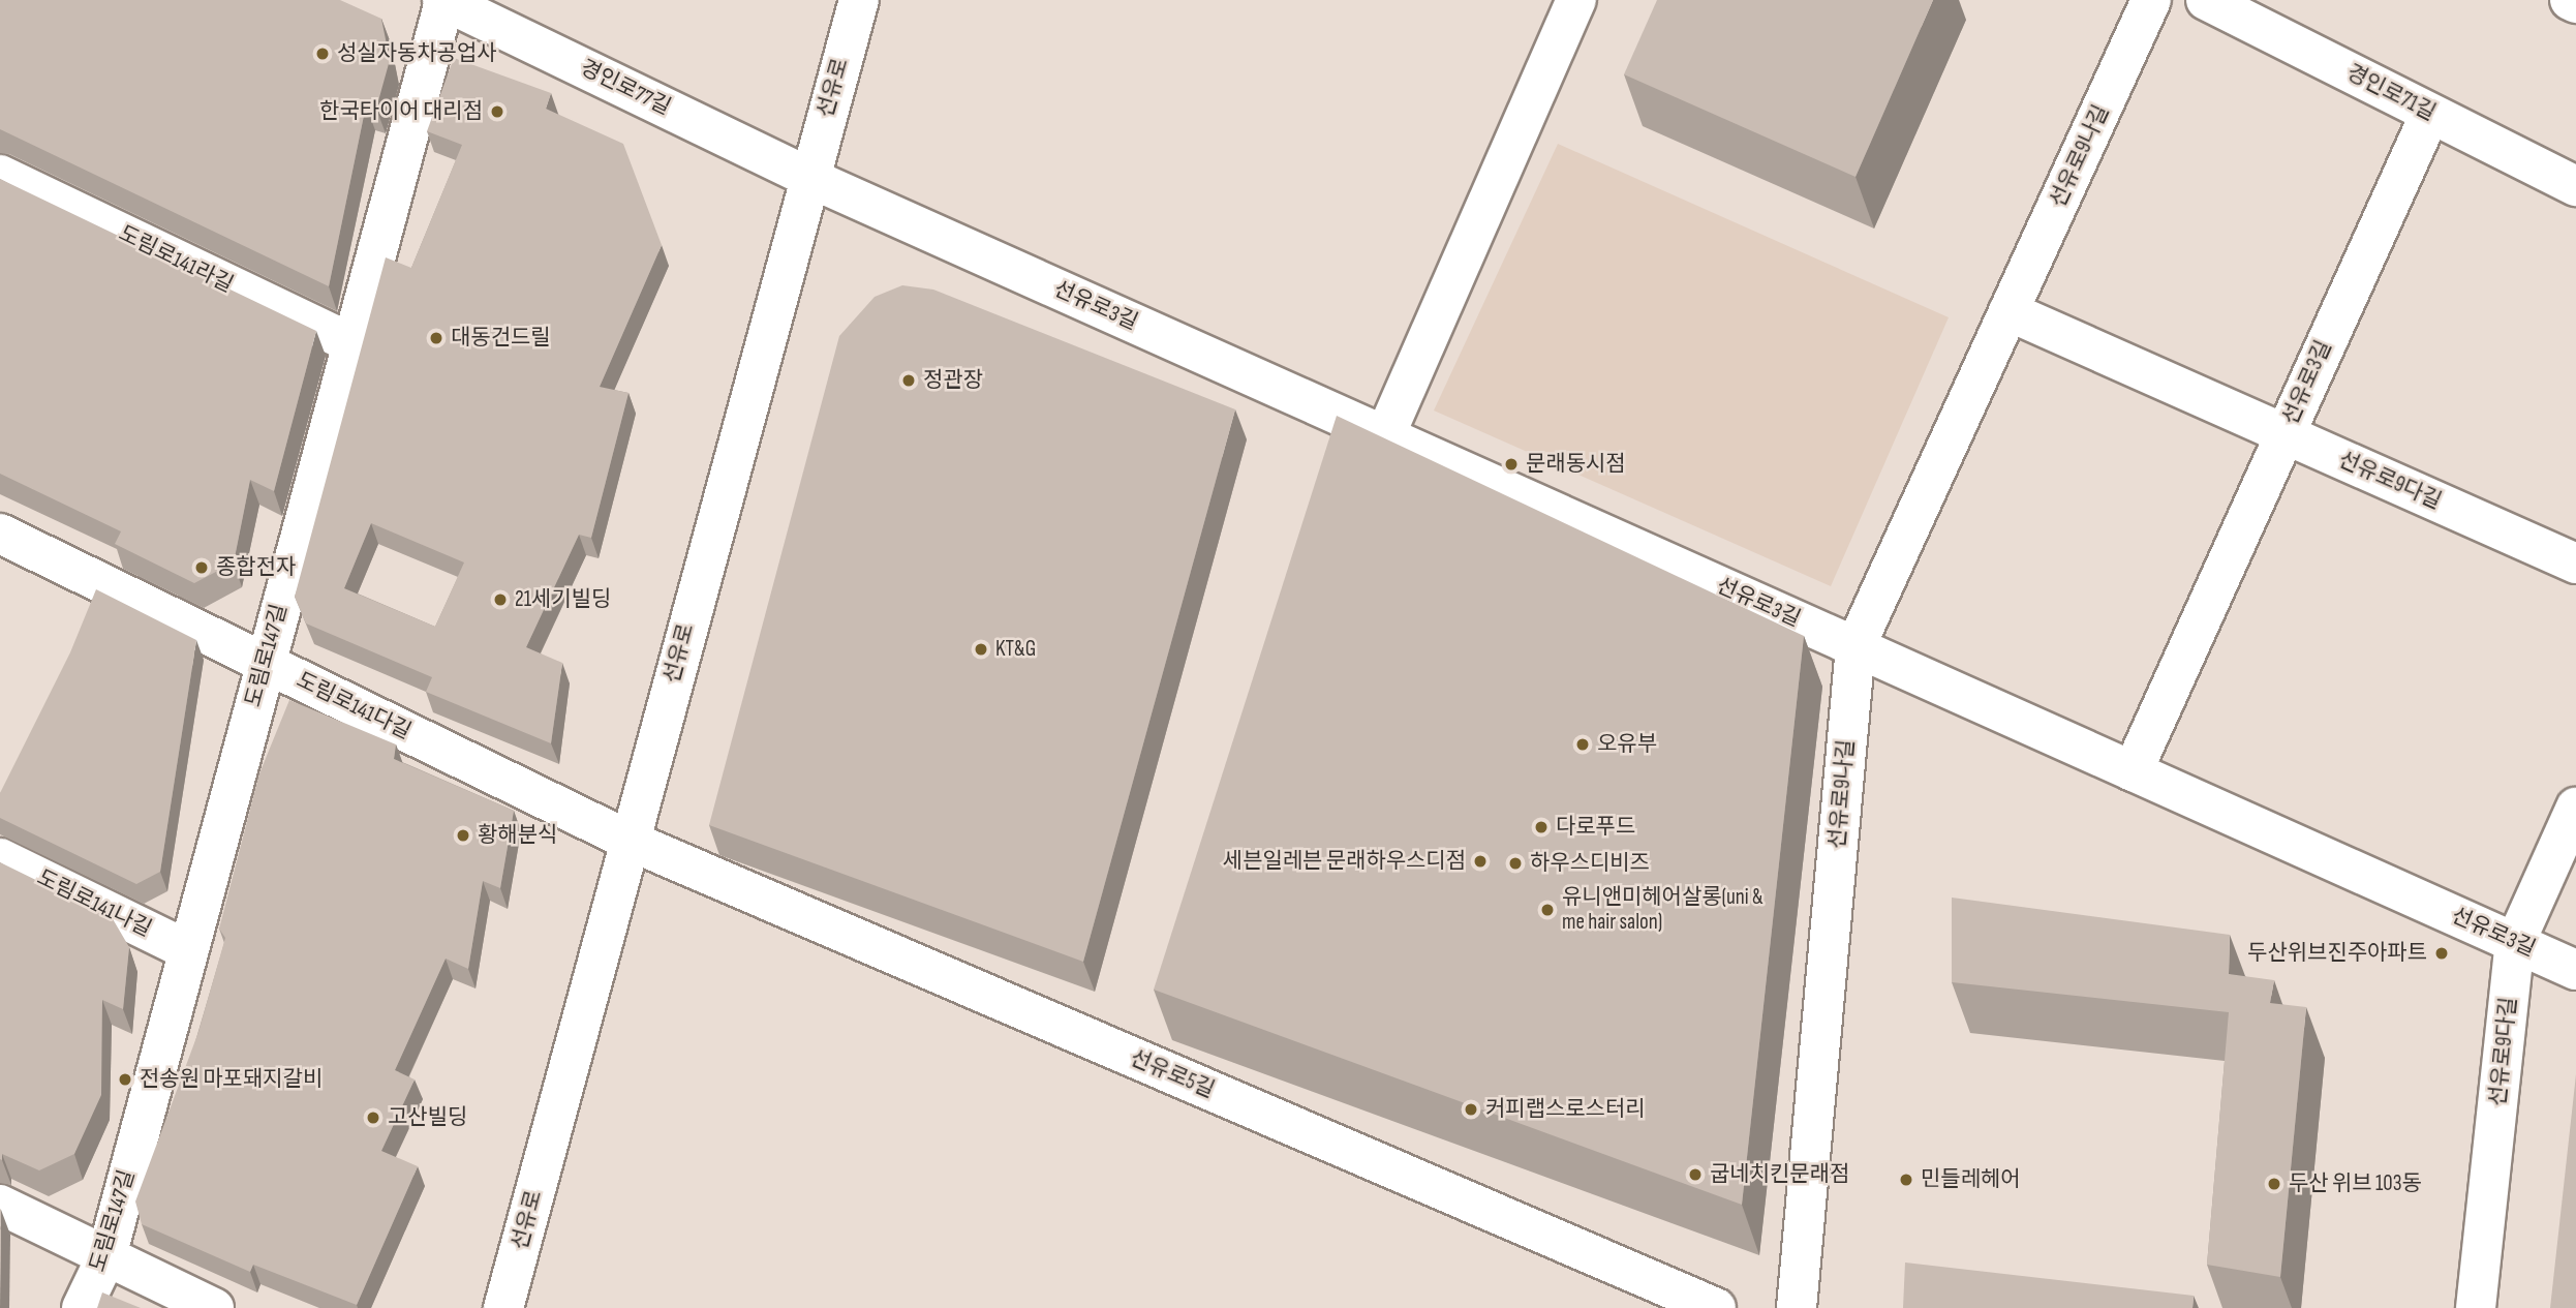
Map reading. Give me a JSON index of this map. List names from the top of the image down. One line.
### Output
{"streets":{"street":["경인로77길","선유로","경인로71길","선유로9나길","도림로141라길","선유로3길","선유로9다길","도림로147길","도림로141다길","도림로141나길","선유로5길"]},"crossings":[["경인로77길","선유로"],["경인로77길","선유로3길"],["경인로77길","도림로147길"],["선유로","선유로3길"],["선유로","도림로141다길"],["선유로","선유로5길"],["경인로71길","선유로3길"],["선유로9나길","선유로3길"],["도림로141라길","도림로147길"],["선유로3길","선유로9다길"],["도림로147길","도림로141다길"],["도림로147길","도림로141나길"],["도림로141다길","선유로5길"]],"places":["성실자동차공업사","한국타이어 대리점","대동건드릴","정관장","문래동시점","종합전자","21세기빌딩","KT&G","오유부","다로푸드","황해분식","세븐일레븐 문래하우스디점","하우스디비즈","유니앤미헤어살롱(uni & me hair salon)","두산위브진주아파트","전송원 마포돼지갈비","커피랩스로스터리","고산빌딩","굽네치킨문래점","민들레헤어","두산 위브 103동"]}
